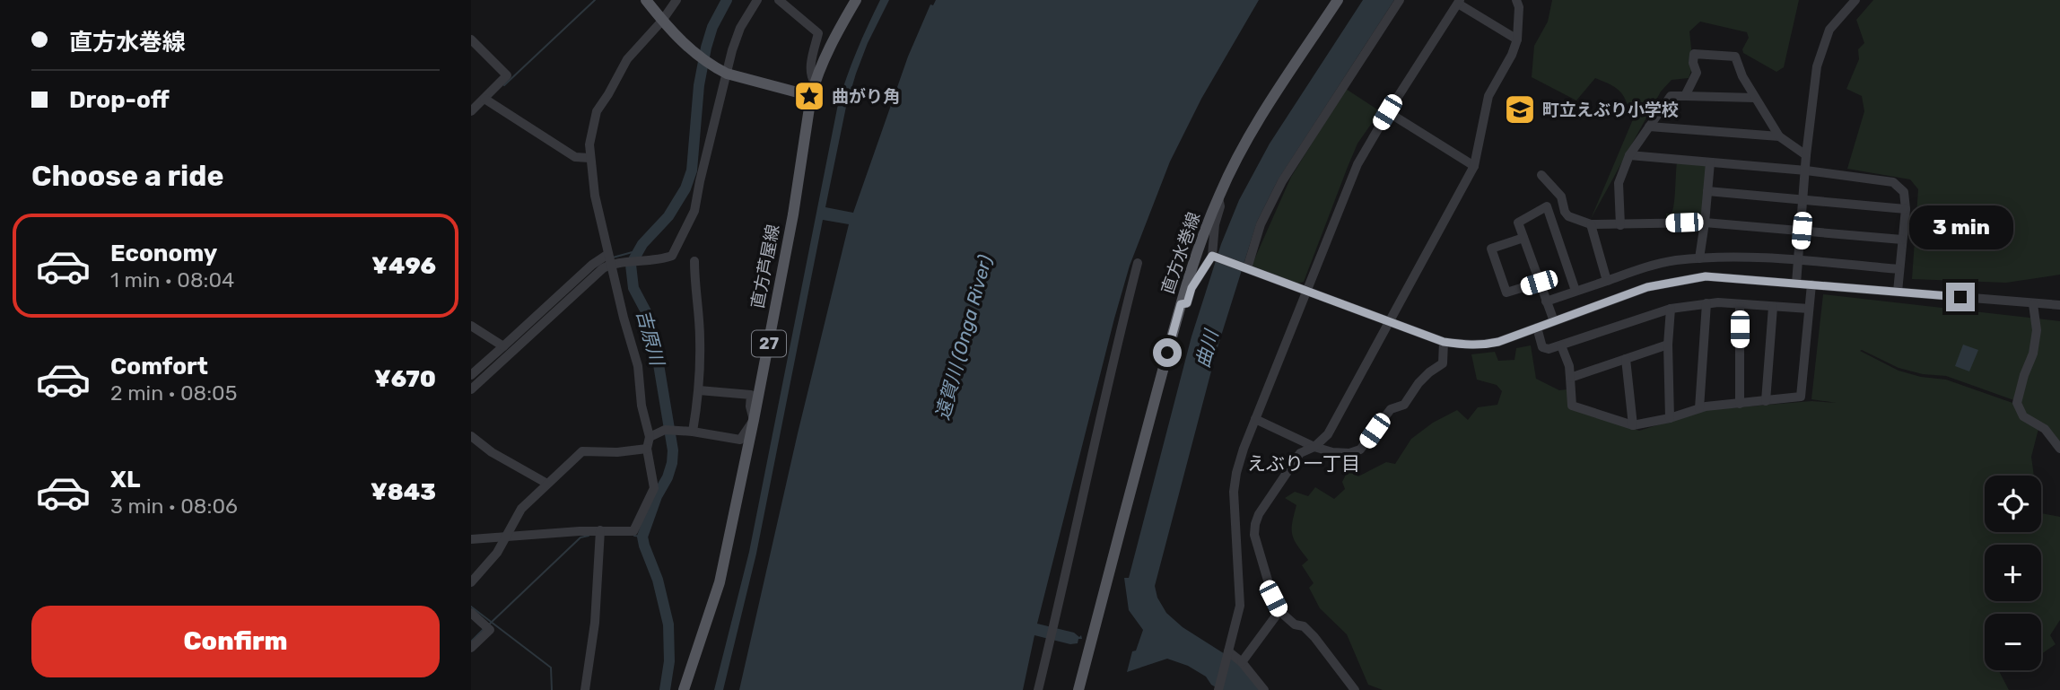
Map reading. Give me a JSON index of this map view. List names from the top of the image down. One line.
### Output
{"streets":{"main road":["直方水巻線","直方芦屋線","27"]},"districts":["えぶり一丁目"],"water":["吉原川","遠賀川 (Onga River)","曲川"],"places":{"place":["曲がり角"],"school or university":["町立えぶり小学校"]},"page":{"banner":["直方水巻線","Drop-off"],"heading":"Choose a ride","bubble":"3 min","list":[{"name":"Economy","note":"1 min · 08:04","value":"¥496"},{"name":"Comfort","note":"2 min · 08:05","value":"¥670"},{"name":"XL","note":"3 min · 08:06","value":"¥843"}],"map_buttons":["+","−"],"buttons":"Confirm"}}
